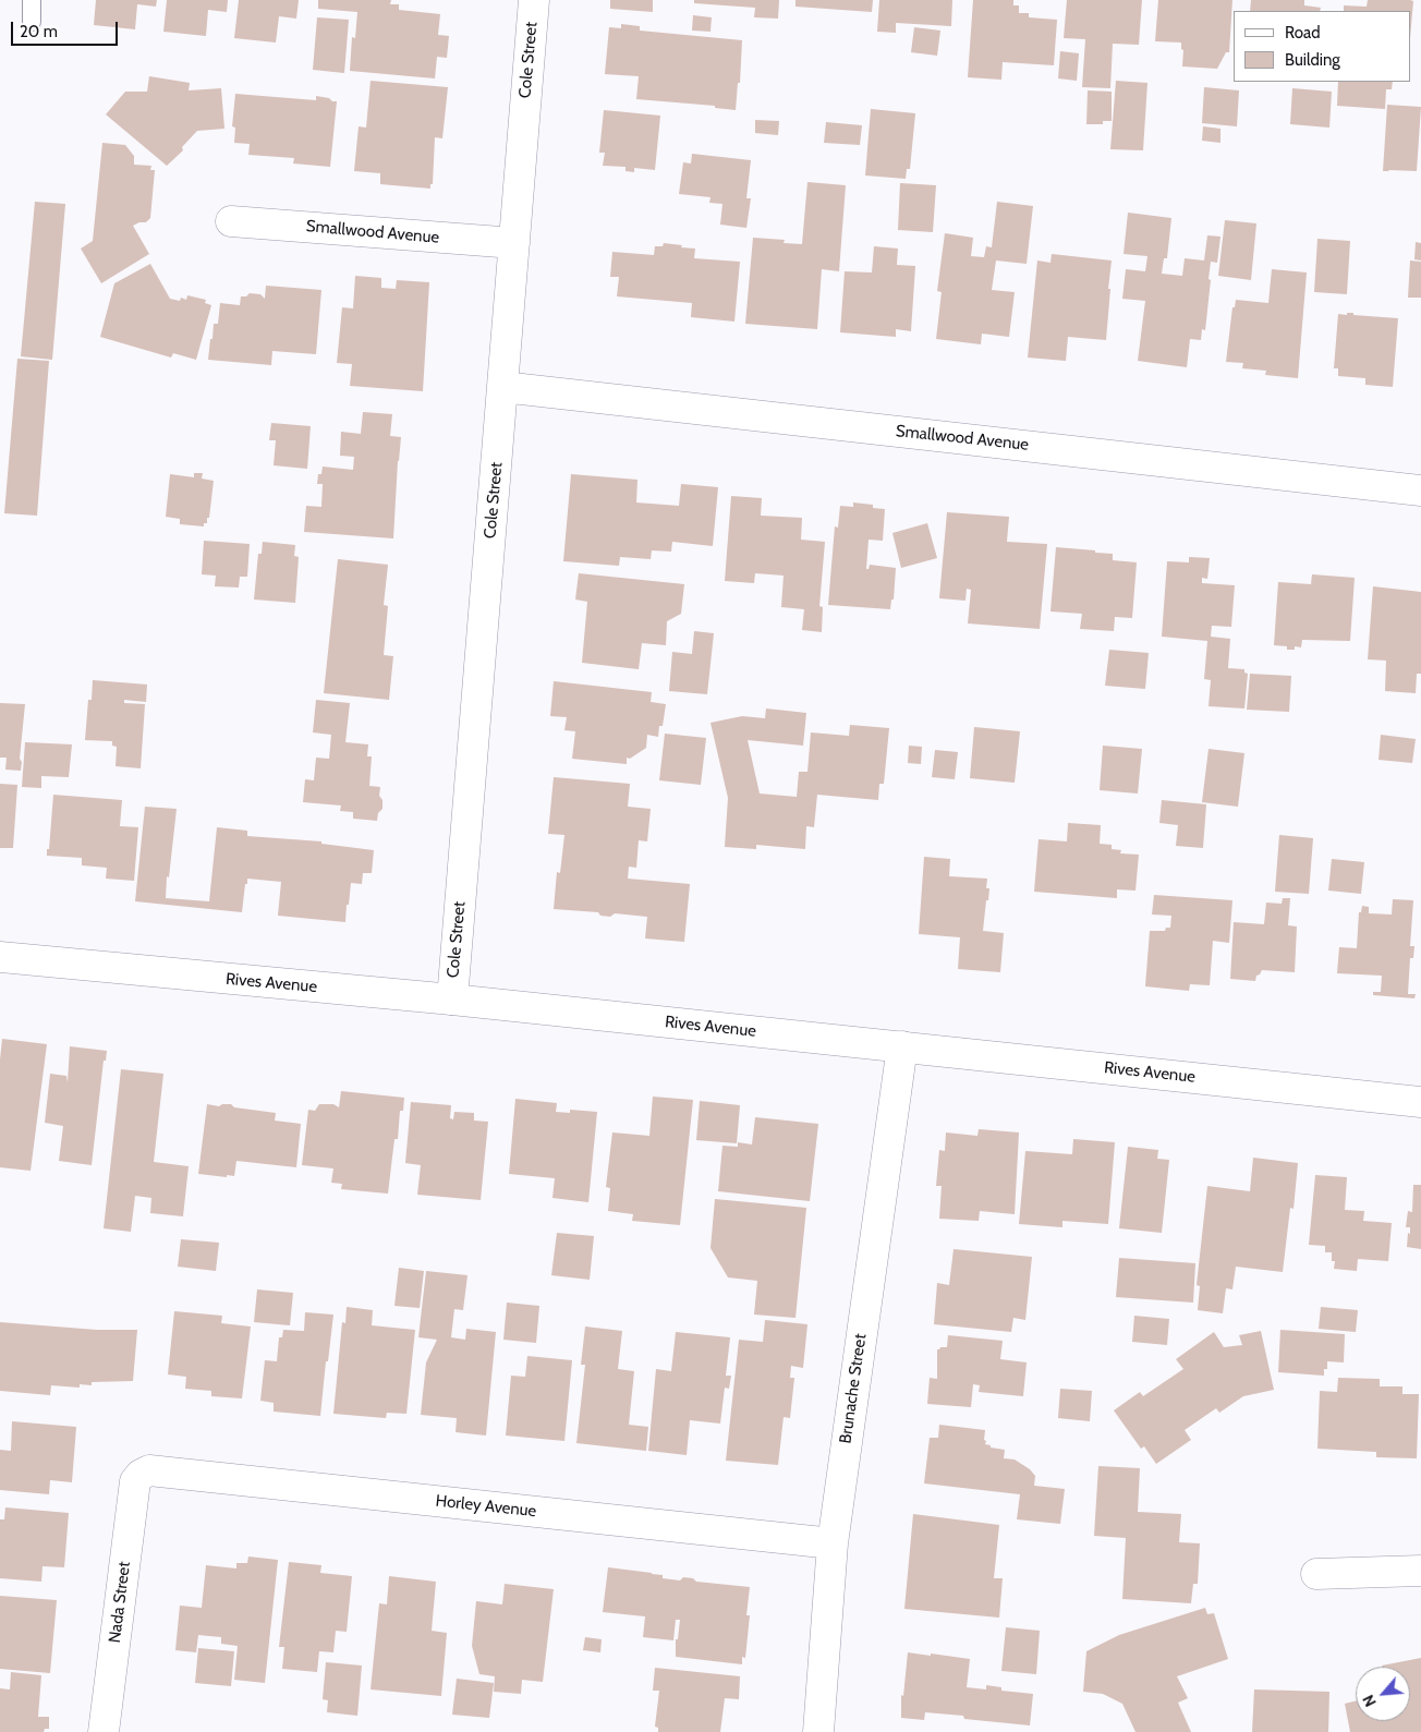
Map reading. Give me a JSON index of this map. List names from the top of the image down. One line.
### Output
{"streets":{"street":["Cole Street","Smallwood Avenue","Rives Avenue","Brunache Street","Horley Avenue","Nada Street"]},"crossings":[["Cole Street","Smallwood Avenue"],["Cole Street","Rives Avenue"],["Rives Avenue","Brunache Street"],["Brunache Street","Horley Avenue"],["Horley Avenue","Nada Street"]],"legend":["Road","Building"],"scale_bar":"20 m","north":"bottom left"}
